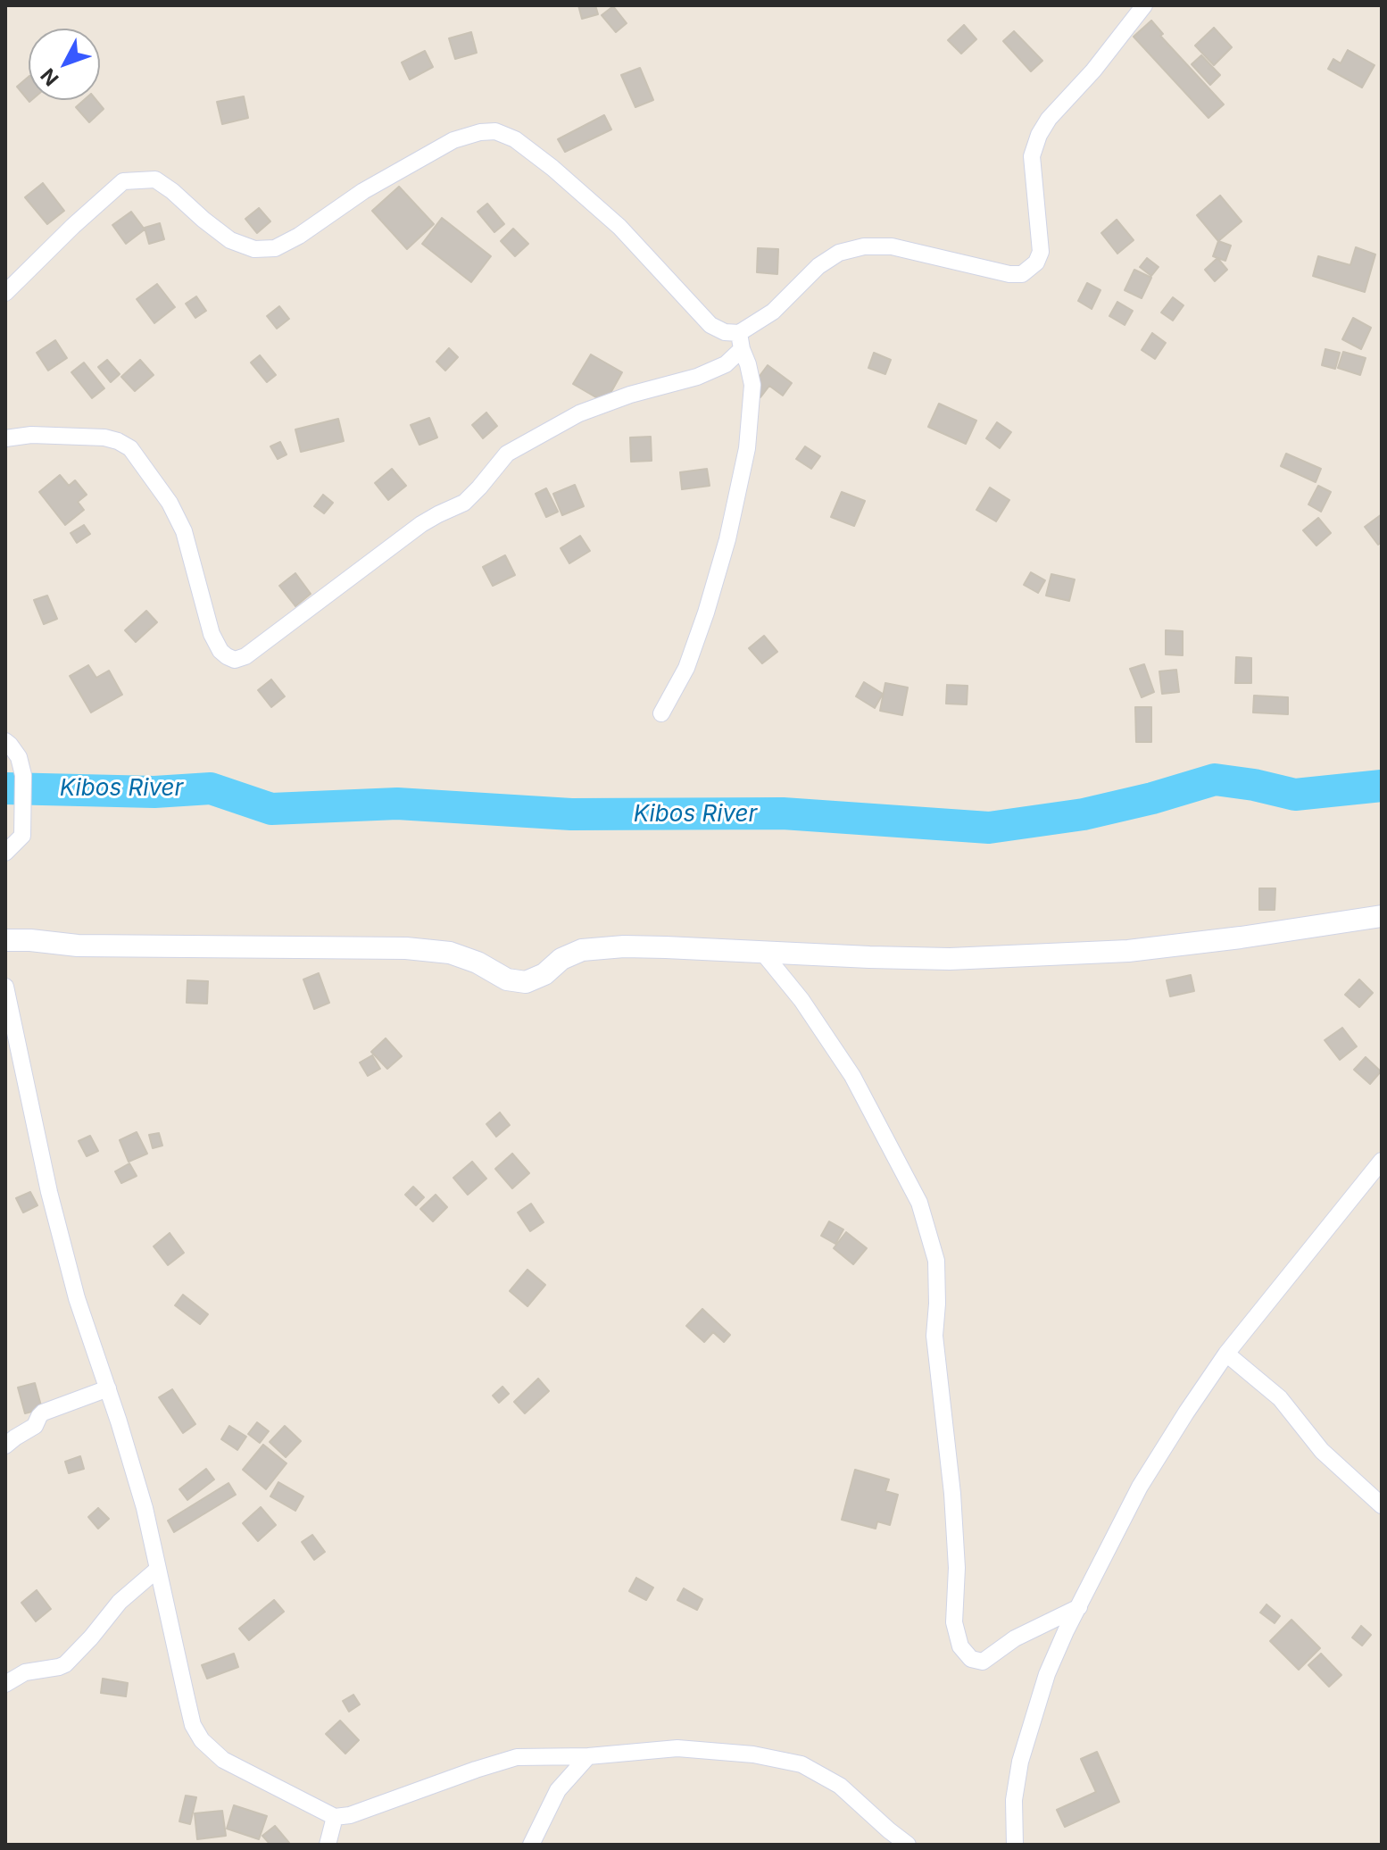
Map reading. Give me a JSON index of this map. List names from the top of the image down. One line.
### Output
{"water":["Kibos River"],"north":"bottom left"}
